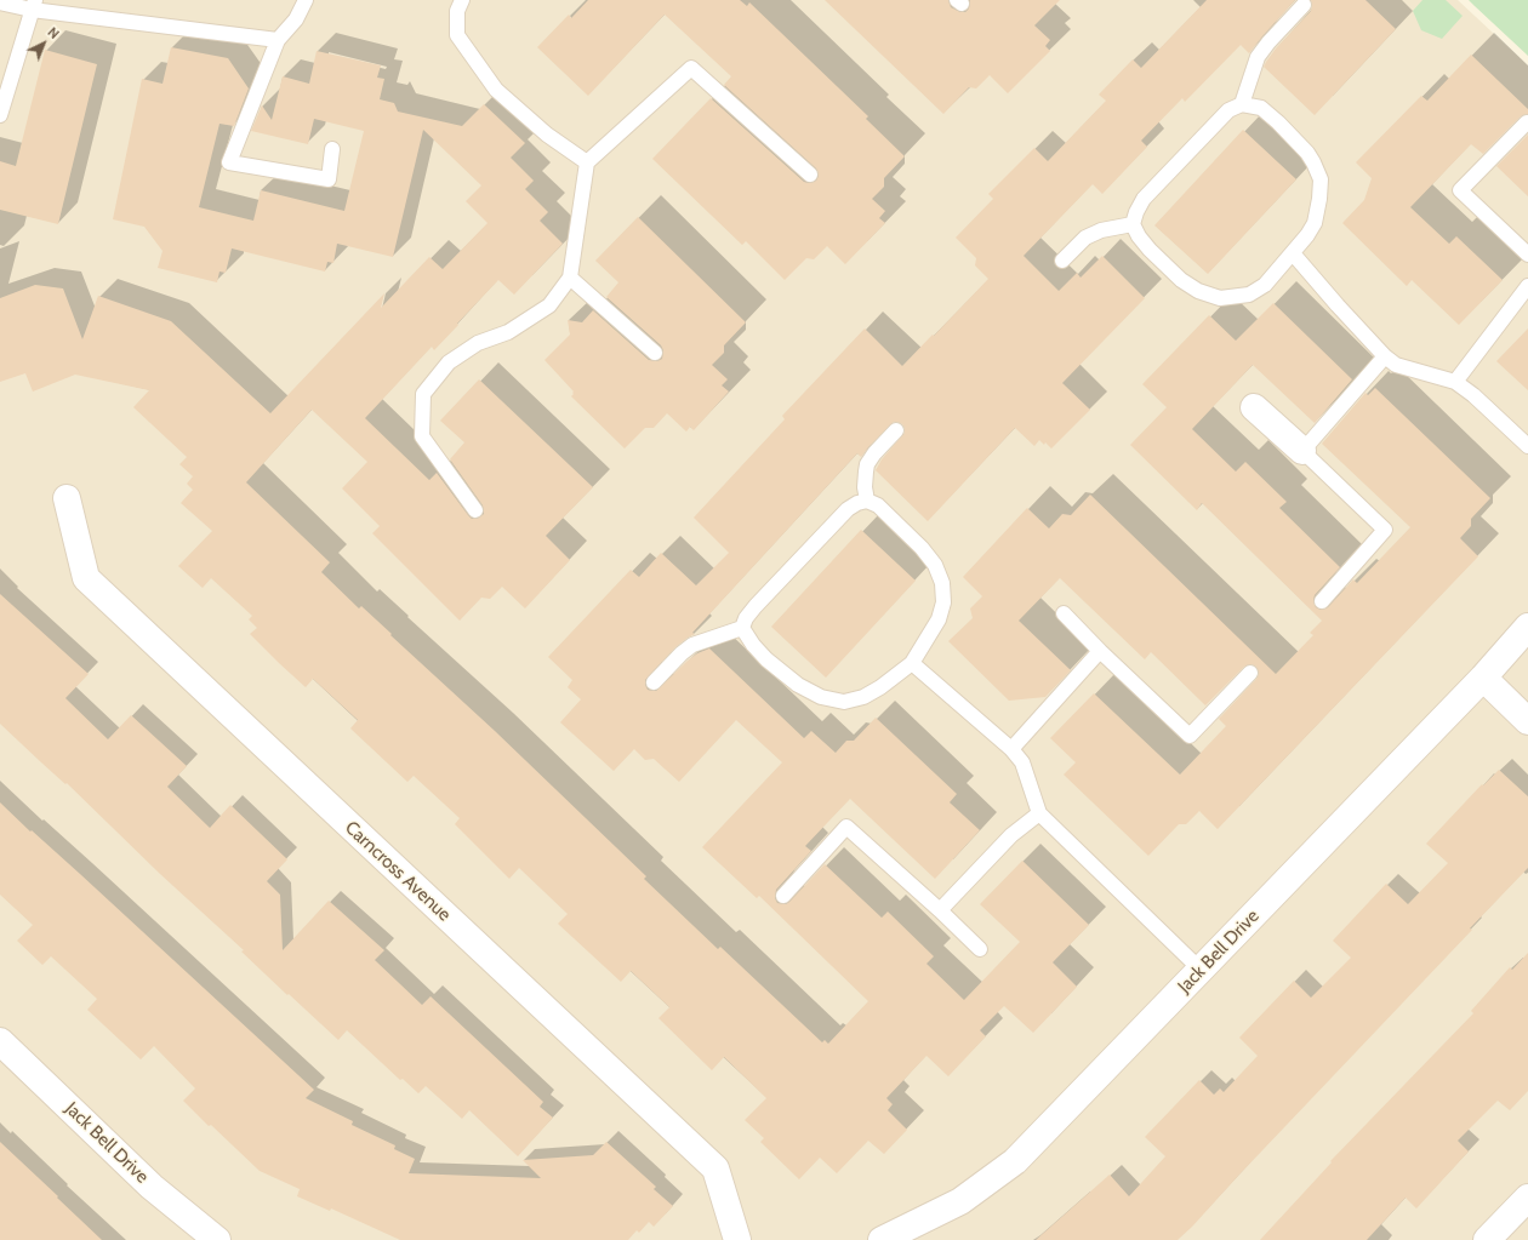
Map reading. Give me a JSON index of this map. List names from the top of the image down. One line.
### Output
{"streets":{"street":["Carncross Avenue","Jack Bell Drive"]},"north":"top right"}
